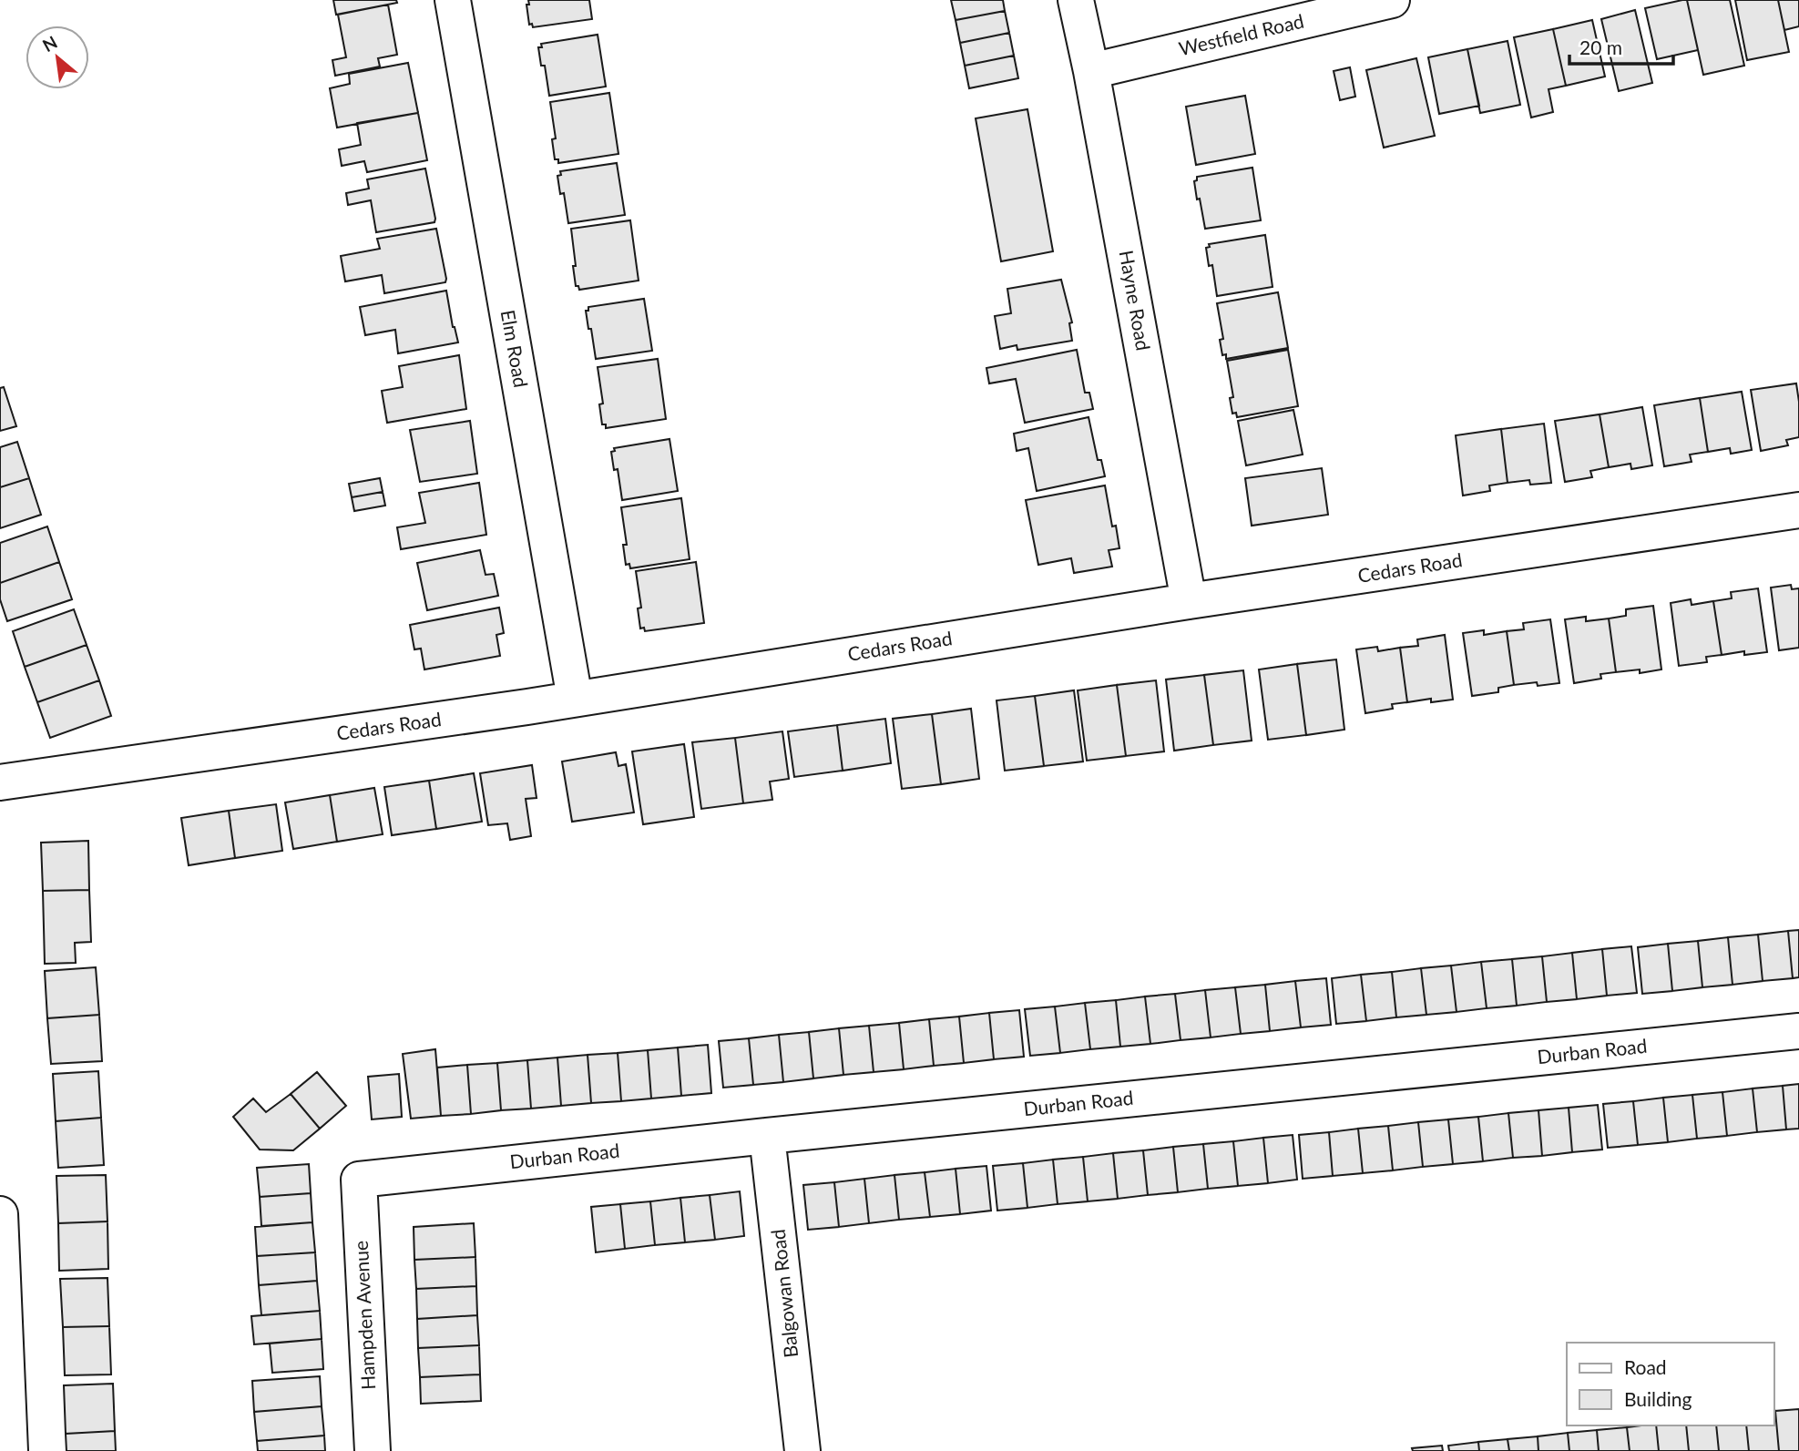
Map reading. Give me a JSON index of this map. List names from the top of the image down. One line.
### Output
{"streets":{"street":["Westfield Road","Hayne Road","Elm Road","Cedars Road","Durban Road","Balgowan Road","Hampden Avenue"]},"crossings":[["Westfield Road","Hayne Road"],["Hayne Road","Cedars Road"],["Elm Road","Cedars Road"],["Durban Road","Balgowan Road"],["Durban Road","Hampden Avenue"]],"legend":["Road","Building"],"scale_bar":"20 m","north":"top left"}
